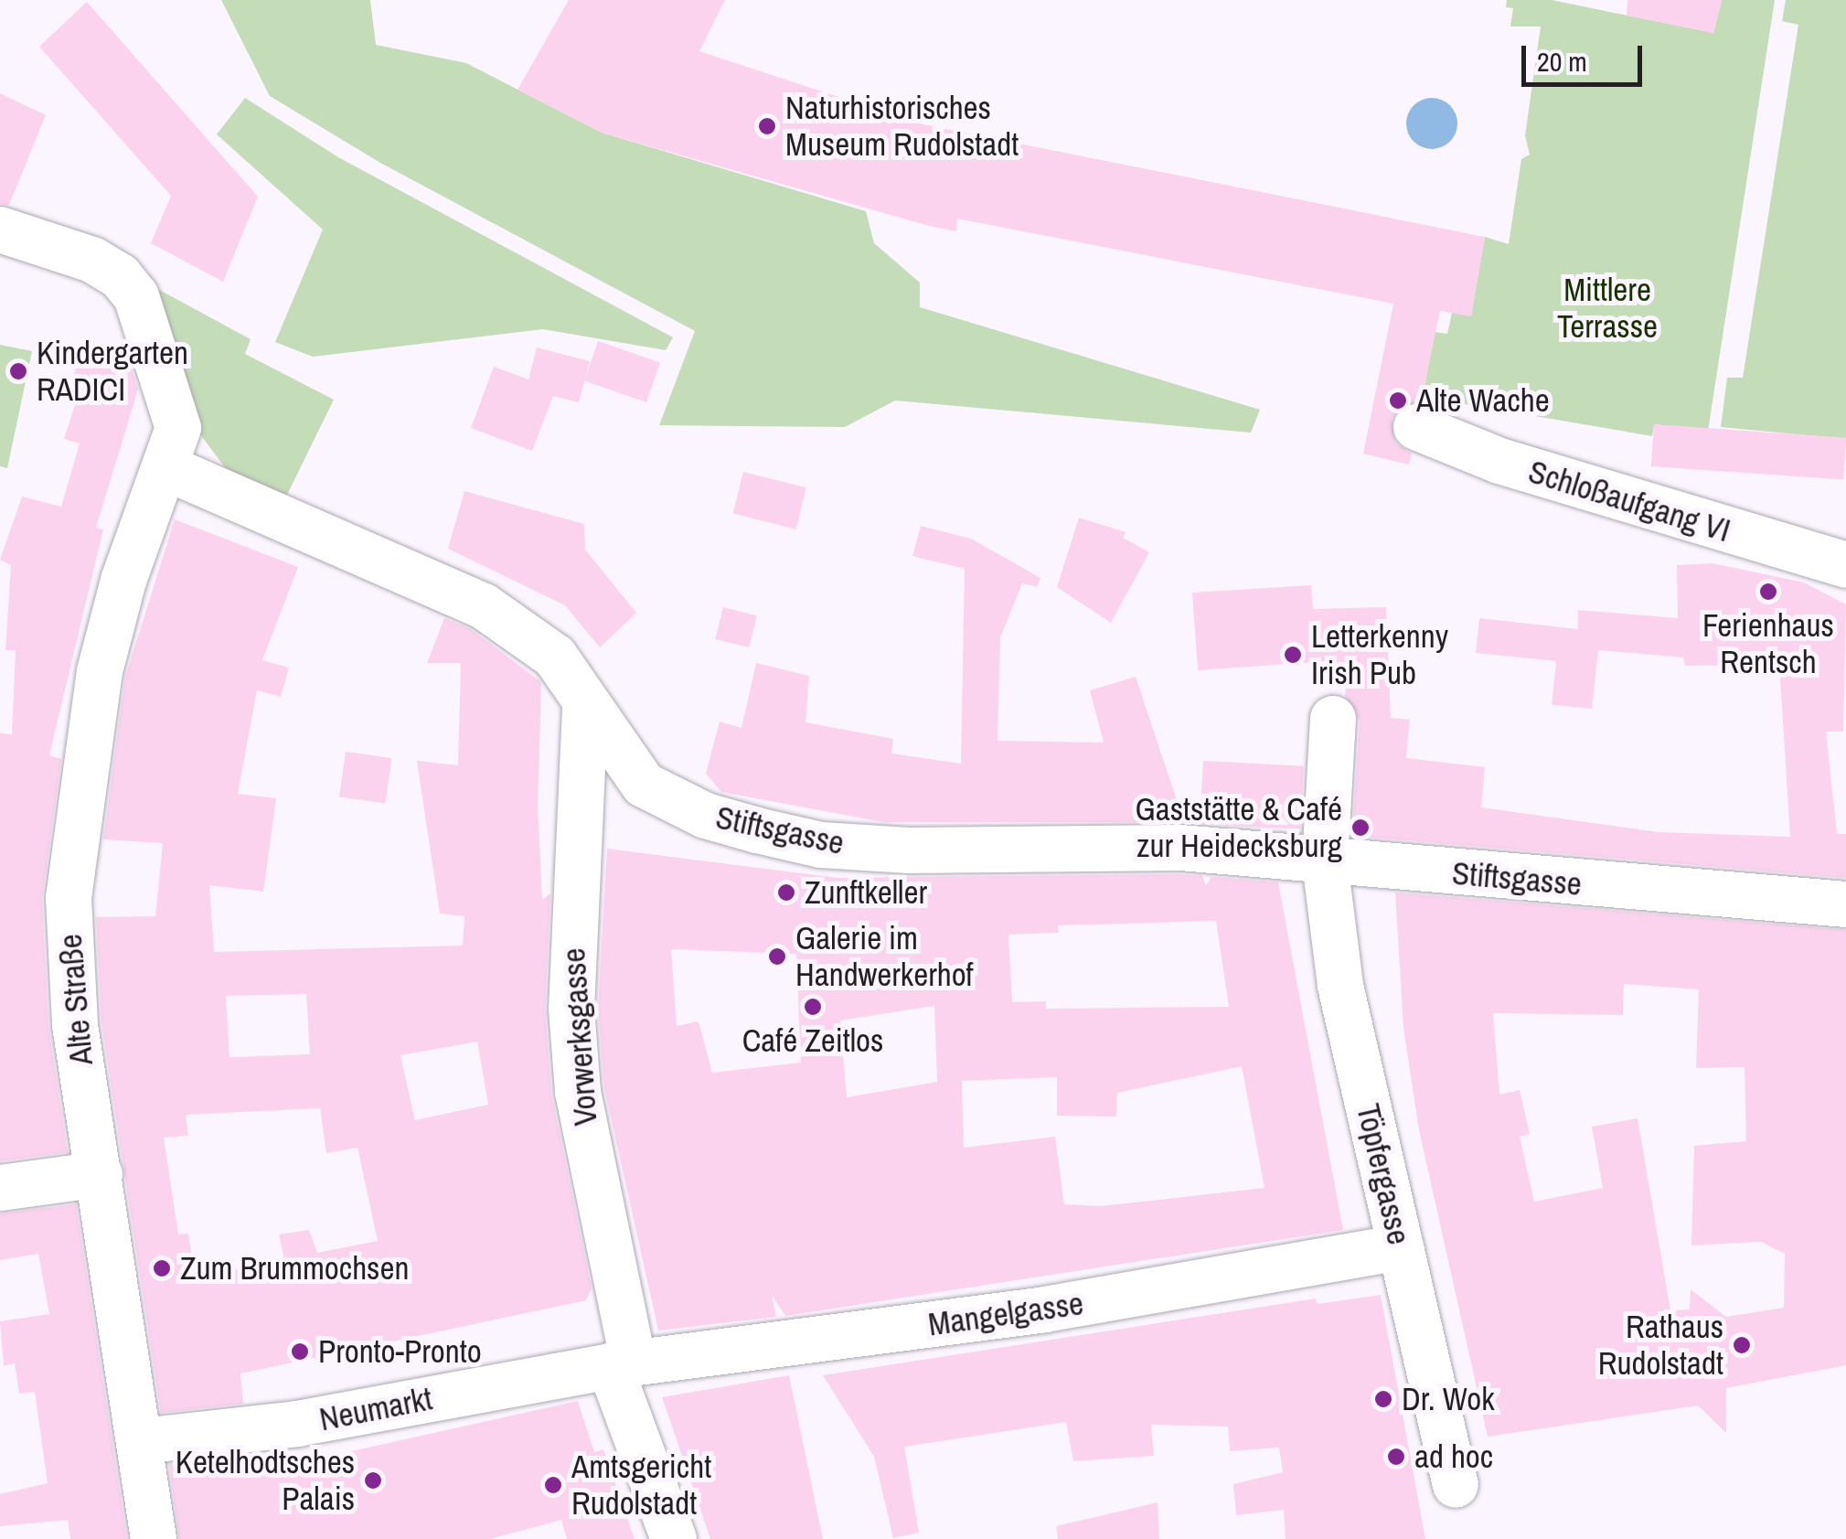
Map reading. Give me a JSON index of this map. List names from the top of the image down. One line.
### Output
{"streets":{"street":["Schloßaufgang VI","Stiftsgasse","Alte Straße","Vorwerksgasse","Töpfergasse","Mangelgasse","Neumarkt"]},"crossings":[["Stiftsgasse","Alte Straße"],["Stiftsgasse","Vorwerksgasse"],["Stiftsgasse","Töpfergasse"],["Alte Straße","Neumarkt"],["Vorwerksgasse","Mangelgasse"],["Vorwerksgasse","Neumarkt"],["Töpfergasse","Mangelgasse"],["Mangelgasse","Neumarkt"]],"parks":["Mittlere Terrasse"],"places":["Naturhistorisches Museum Rudolstadt","Kindergarten RADICI","Alte Wache","Ferienhaus Rentsch","Letterkenny Irish Pub","Gaststätte & Café zur Heidecksburg","Zunftkeller","Galerie im Handwerkerhof","Café Zeitlos","Zum Brummochsen","Rathaus Rudolstadt","Pronto-Pronto","Dr. Wok","ad hoc","Ketelhodtsches Palais","Amtsgericht Rudolstadt"],"scale_bar":"20 m"}
